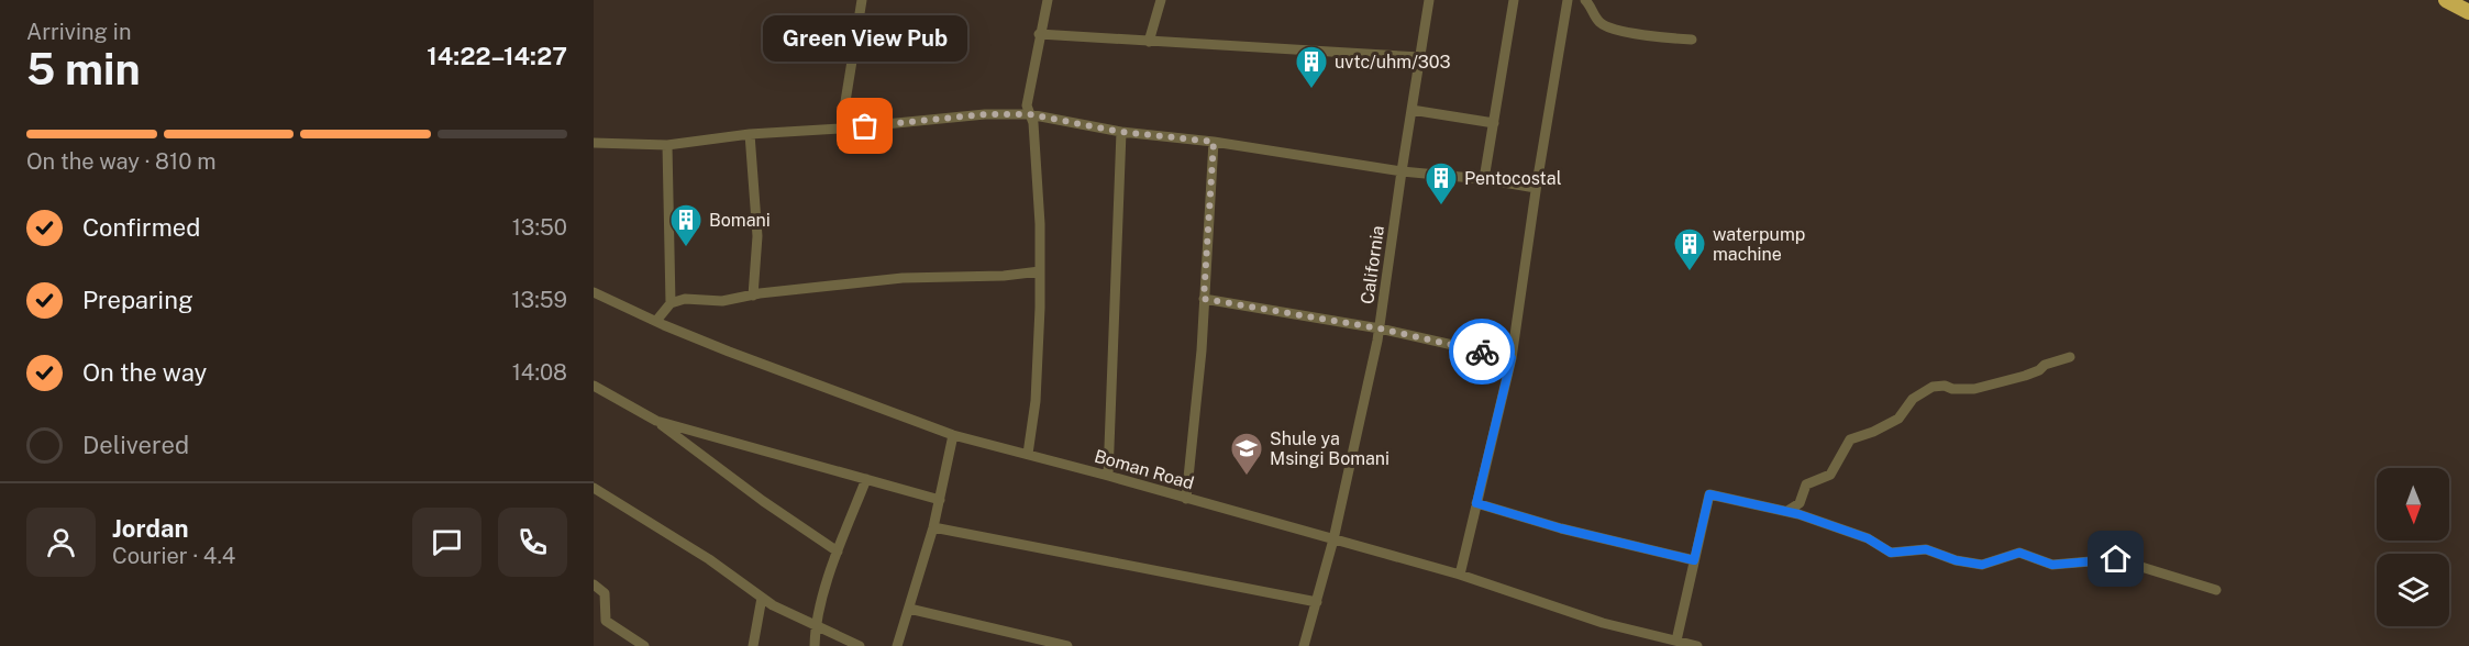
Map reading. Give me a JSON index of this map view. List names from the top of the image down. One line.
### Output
{"streets":{"street":["California","Boman Road"]},"crossings":[["California","Boman Road"]],"places":{"building":["uvtc/uhm/303","Pentocostal","Bomani","waterpump machine"],"other":["Green View Pub"],"school or university":["Shule ya Msingi Bomani"]},"north":"bottom","page":{"heading":["5 min","Arriving in","14:22–14:27"],"panel":["Jordan","Courier · 4.4"],"bubble":"Green View Pub","bar":"On the way · 810 m","list":[["Confirmed","13:50"],["Preparing","13:59"],["On the way","14:08"],"Delivered"]}}
